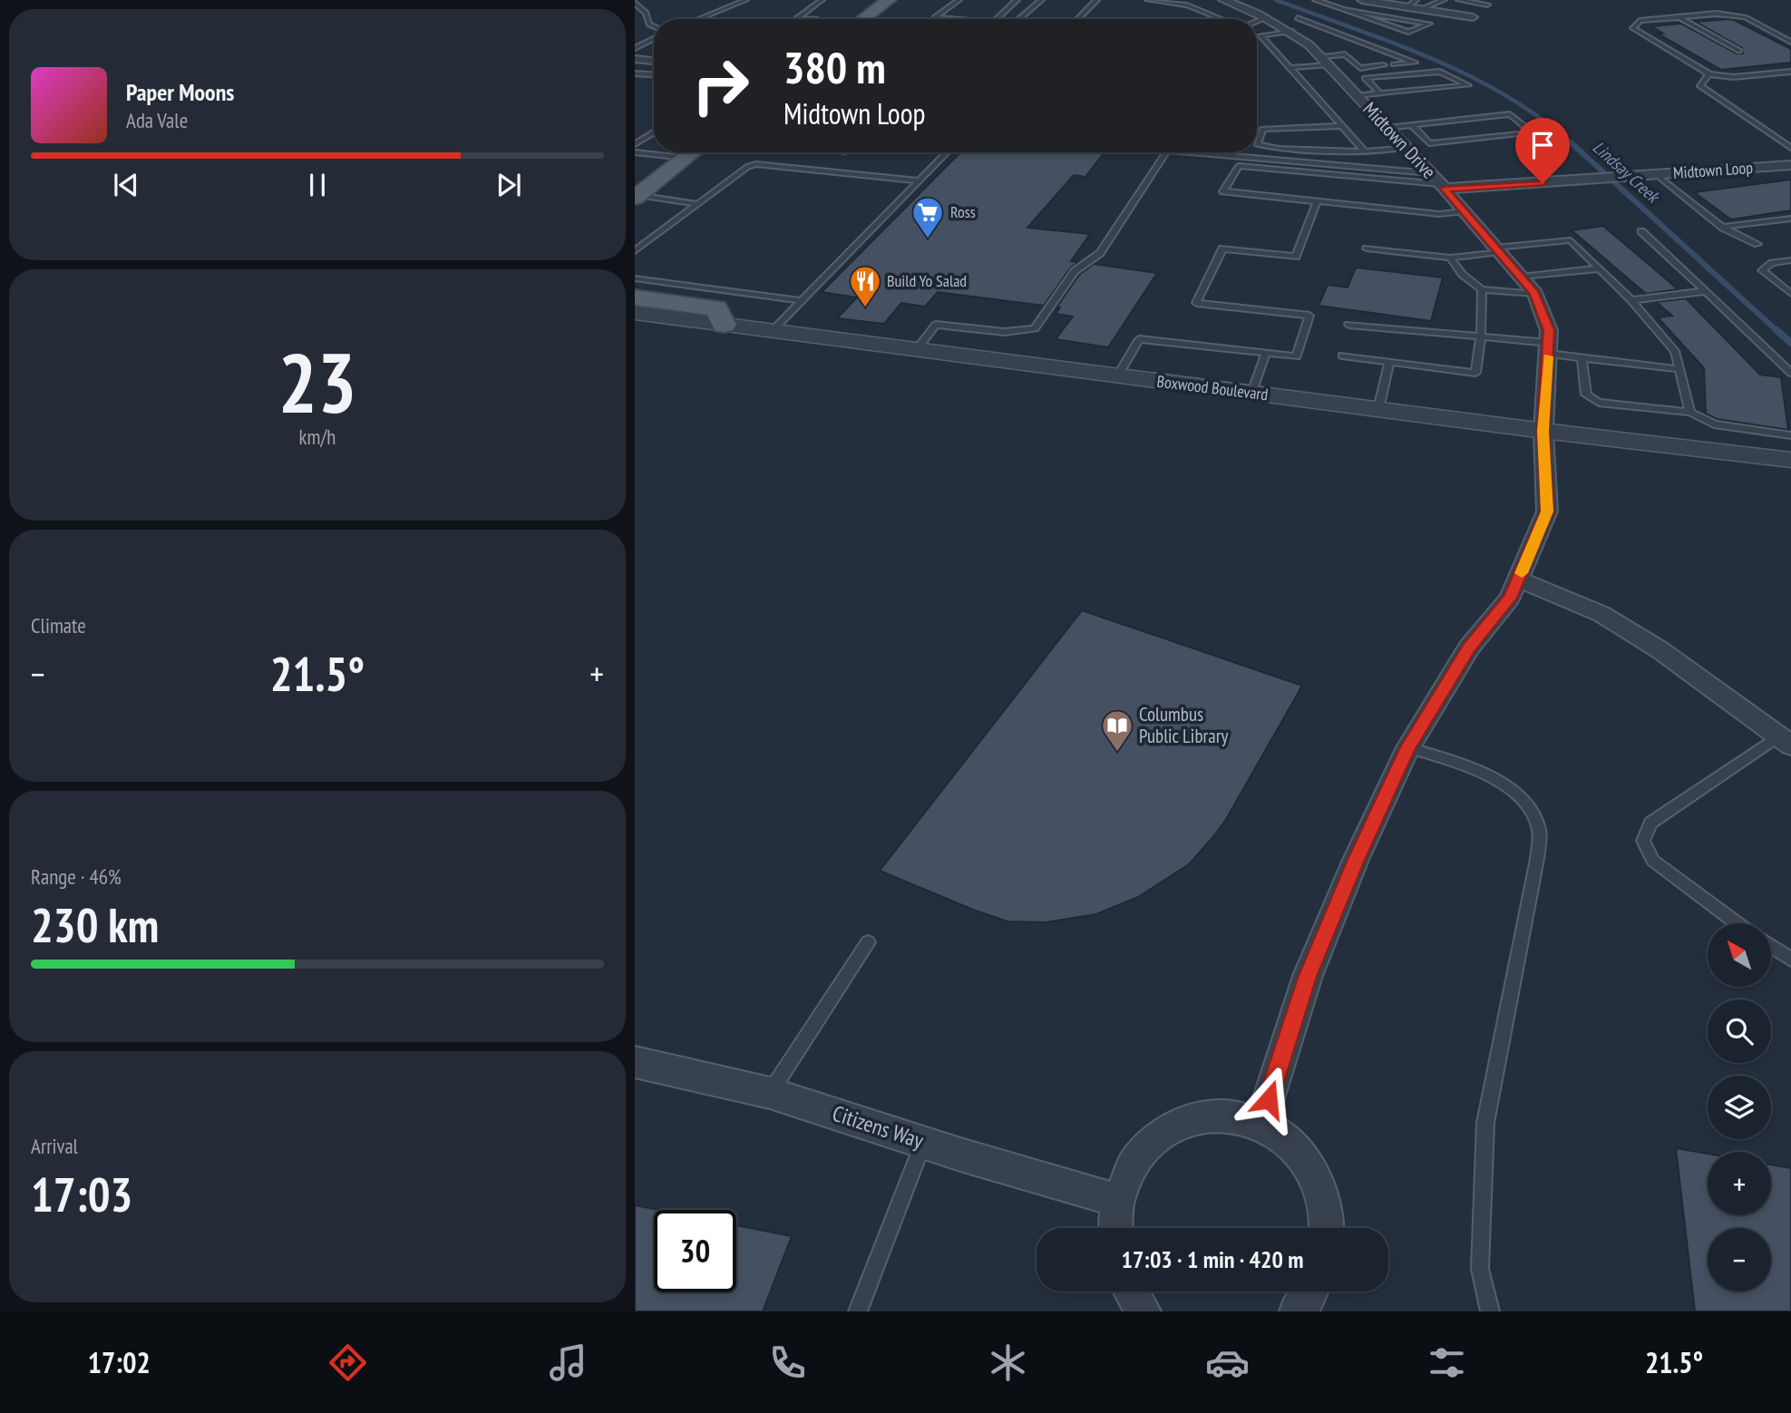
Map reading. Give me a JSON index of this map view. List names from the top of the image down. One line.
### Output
{"streets":{"street":["Midtown Drive","Midtown Loop","Boxwood Boulevard","Citizens Way"]},"crossings":[["Midtown Drive","Midtown Loop"],["Midtown Drive","Boxwood Boulevard"]],"water":["Lindsay Creek"],"places":{"supermarket":["Ross"],"restaurant":["Build Yo Salad"],"library":["Columbus Public Library"]},"north":"top left","page":{"turn":["380 m","Midtown Loop"],"song":["Paper Moons","Ada Vale"],"tile":[["23","km/h"],"Climate",["Range · 46%","230 km"],["Arrival","17:03"]],"heat":["−","21.5°","+"],"map_buttons":["+","−"],"limit":"30","trip":"17:03 · 1 min · 420 m","tabs":["17:02","21.5°"]}}
